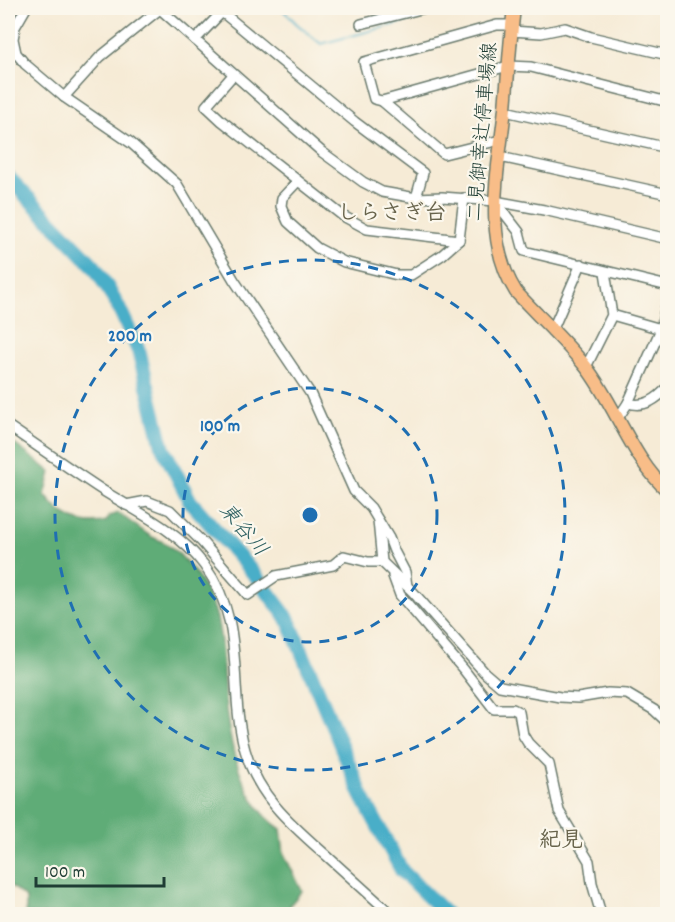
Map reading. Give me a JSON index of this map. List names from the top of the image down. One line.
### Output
{"streets":{"main road":["二見御幸辻停車場線"]},"districts":["しらさぎ台","紀見"],"water":["東谷川"],"scale_bar":"100 m","rings":["200 m","100 m"]}
